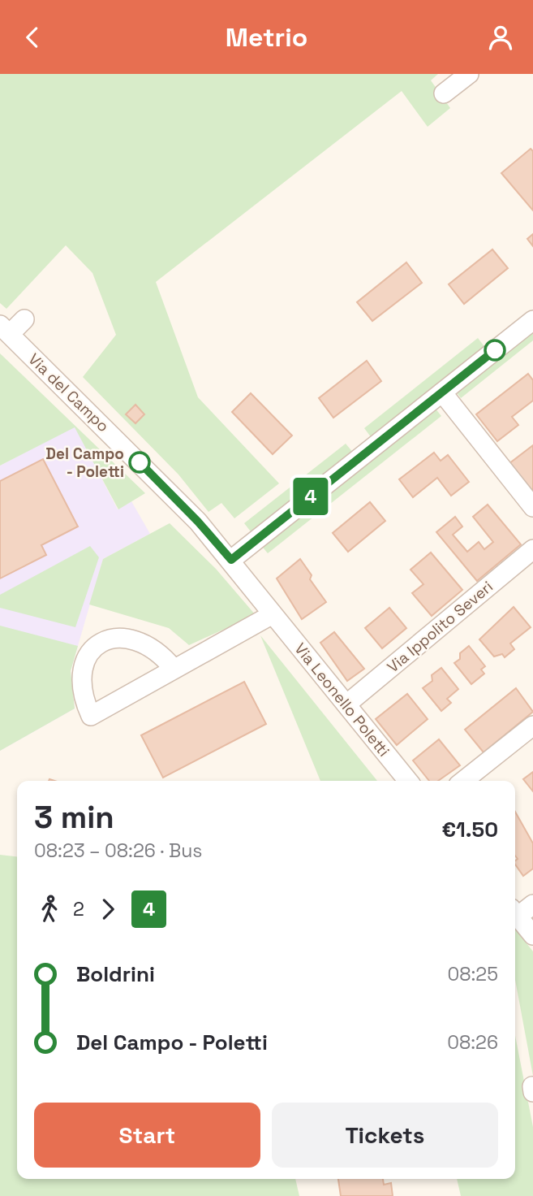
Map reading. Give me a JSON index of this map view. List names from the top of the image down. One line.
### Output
{"streets":{"street":["Via del Campo","Via Ippolito Severi","Via Leonello Poletti"]},"crossings":[["Via del Campo","Via Leonello Poletti"],["Via Ippolito Severi","Via Leonello Poletti"]],"places":["Del Campo - Poletti"],"lines":["bus line 4"],"page":{"header":"Metrio","on_map":"4","heading":["3 min","08:23 – 08:26 · Bus","€1.50"],"legs":["2","4"],"list":[{"name":"Boldrini","value":"08:25"},{"name":"Del Campo - Poletti","value":"08:26"}],"buttons":["Start","Tickets"]}}
